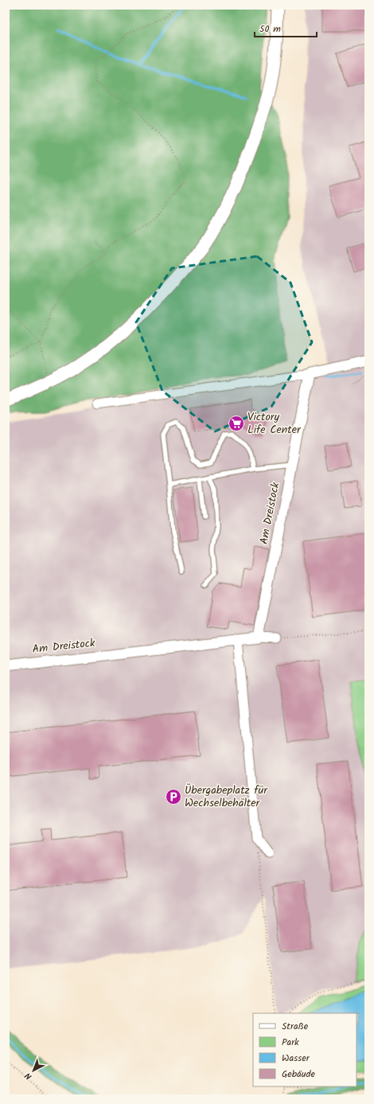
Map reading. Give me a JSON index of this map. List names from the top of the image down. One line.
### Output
{"streets":{"street":["Am Dreistock"]},"places":{"supermarket":["Victory Life Center"],"parking":["Übergabeplatz für Wechselbehälter"]},"legend":["Straße","Park","Wasser","Gebäude"],"scale_bar":"50 m","north":"bottom left"}
